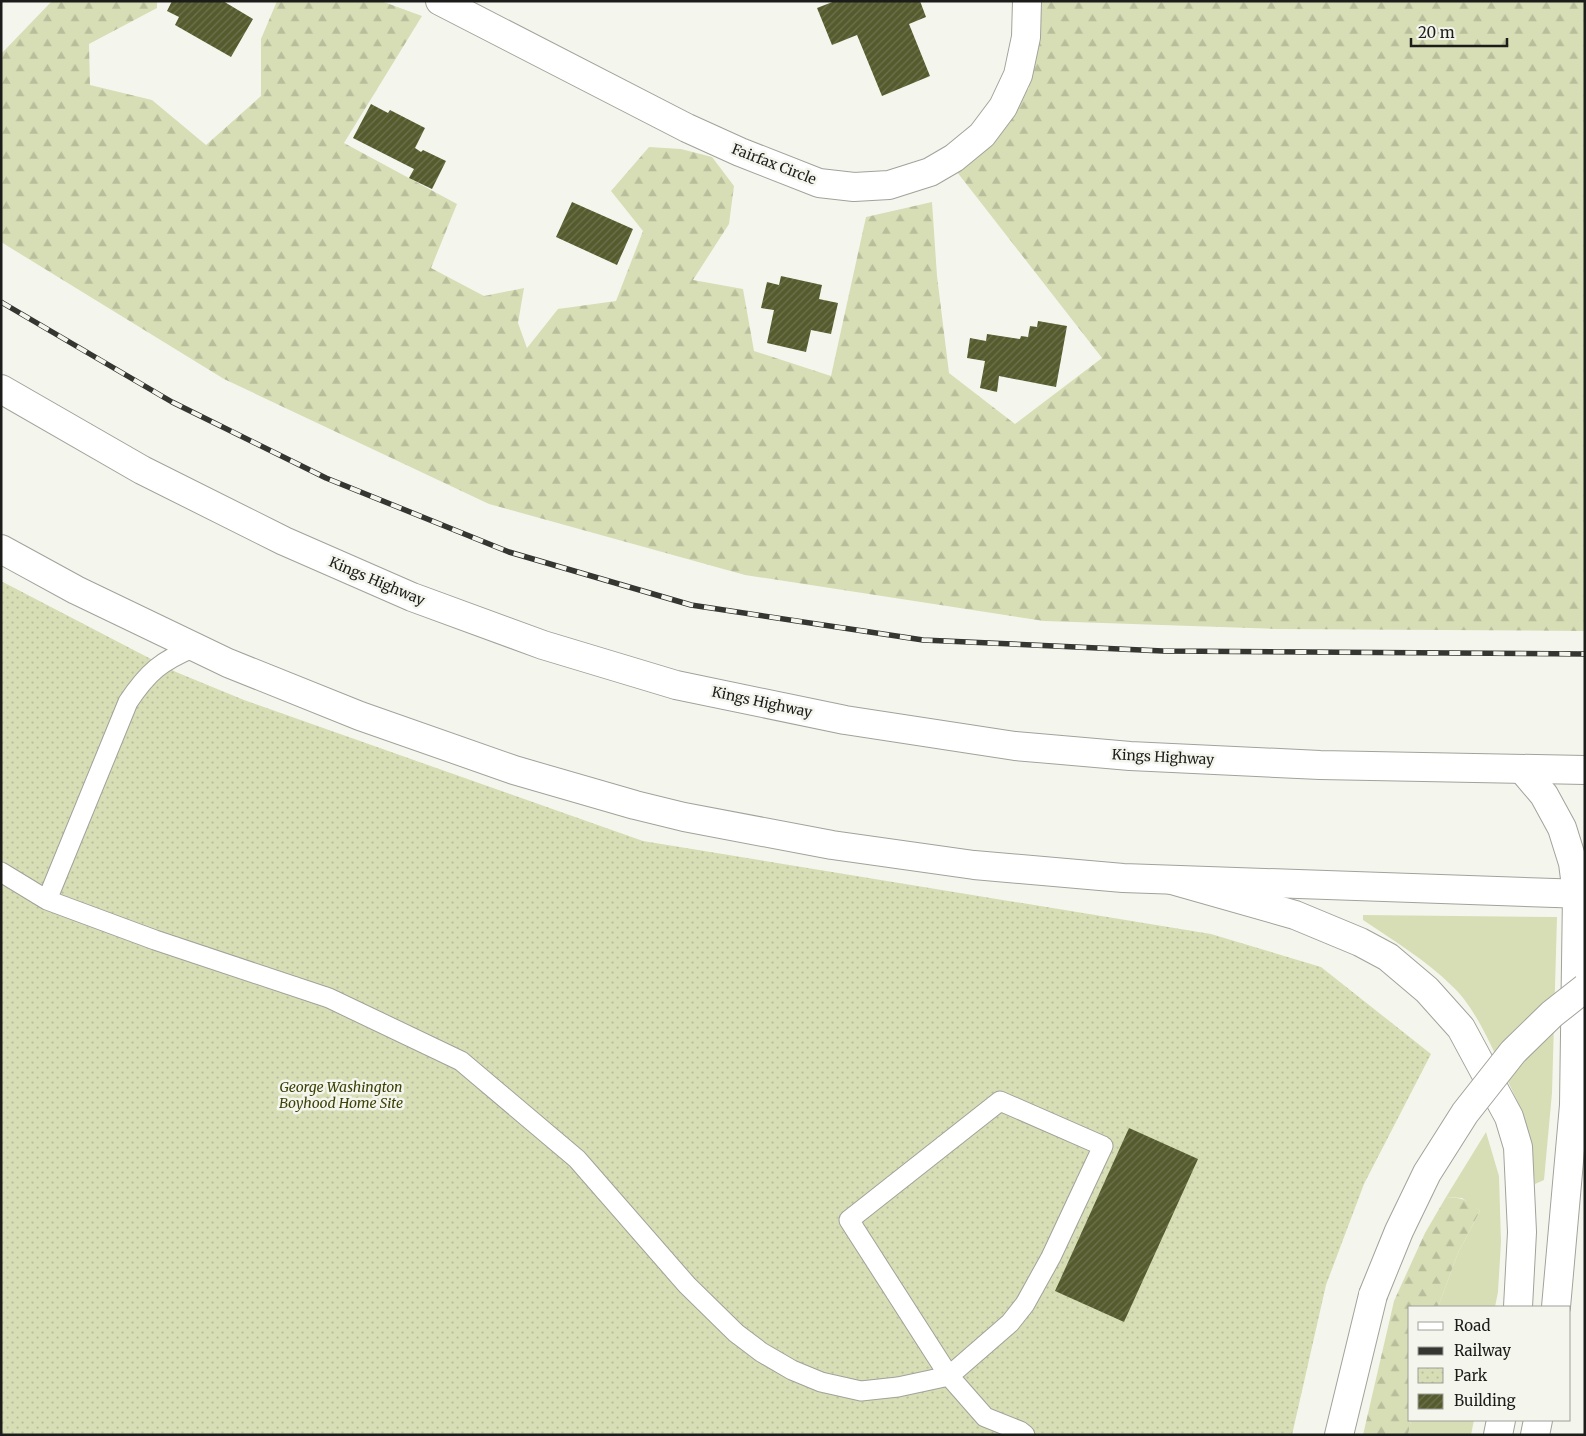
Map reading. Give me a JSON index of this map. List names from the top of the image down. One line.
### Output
{"streets":{"main road":["Fairfax Circle","Kings Highway"]},"parks":["George Washington Boyhood Home Site"],"legend":["Road","Railway","Park","Building"],"scale_bar":"20 m"}
